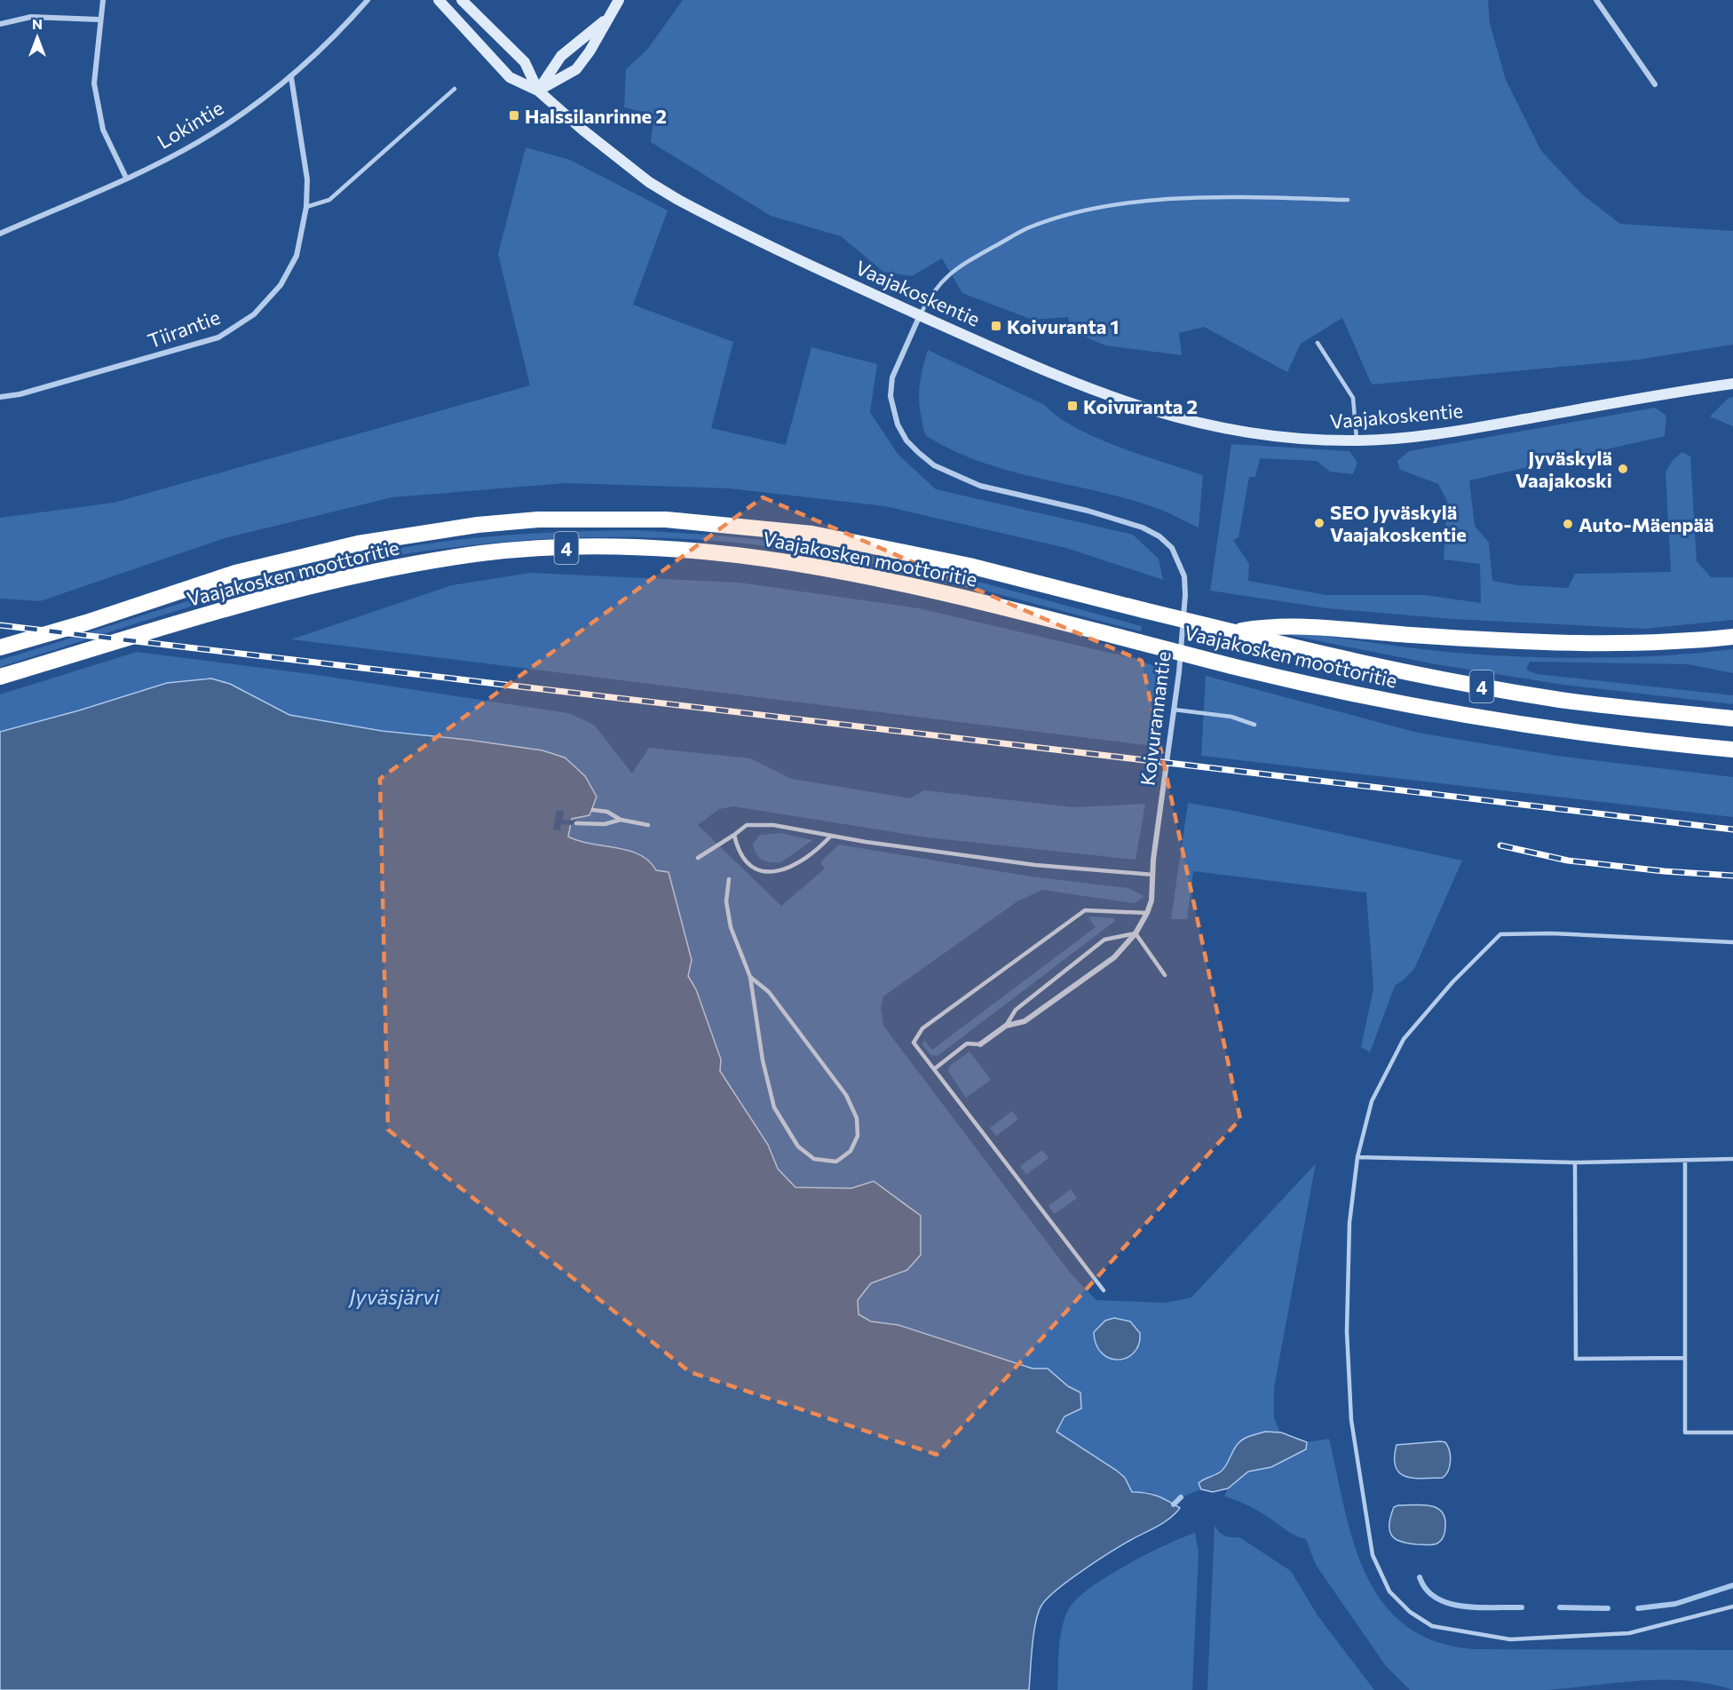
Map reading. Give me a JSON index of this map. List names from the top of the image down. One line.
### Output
{"streets":{"highway":["4","Vaajakosken moottoritie"],"main road":["Vaajakoskentie"],"street":["Lokintie","Tiirantie","Koivurannantie"]},"crossings":[["Lokintie","Tiirantie"],["Vaajakoskentie","Koivurannantie"]],"water":["Jyväsjärvi"],"places":{"transit":["Halssilanrinne 2","Koivuranta 1","Koivuranta 2"],"other":["Jyväskylä Vaajakoski","SEO Jyväskylä Vaajakoskentie","Auto-Mäenpää"]},"north":"top"}
